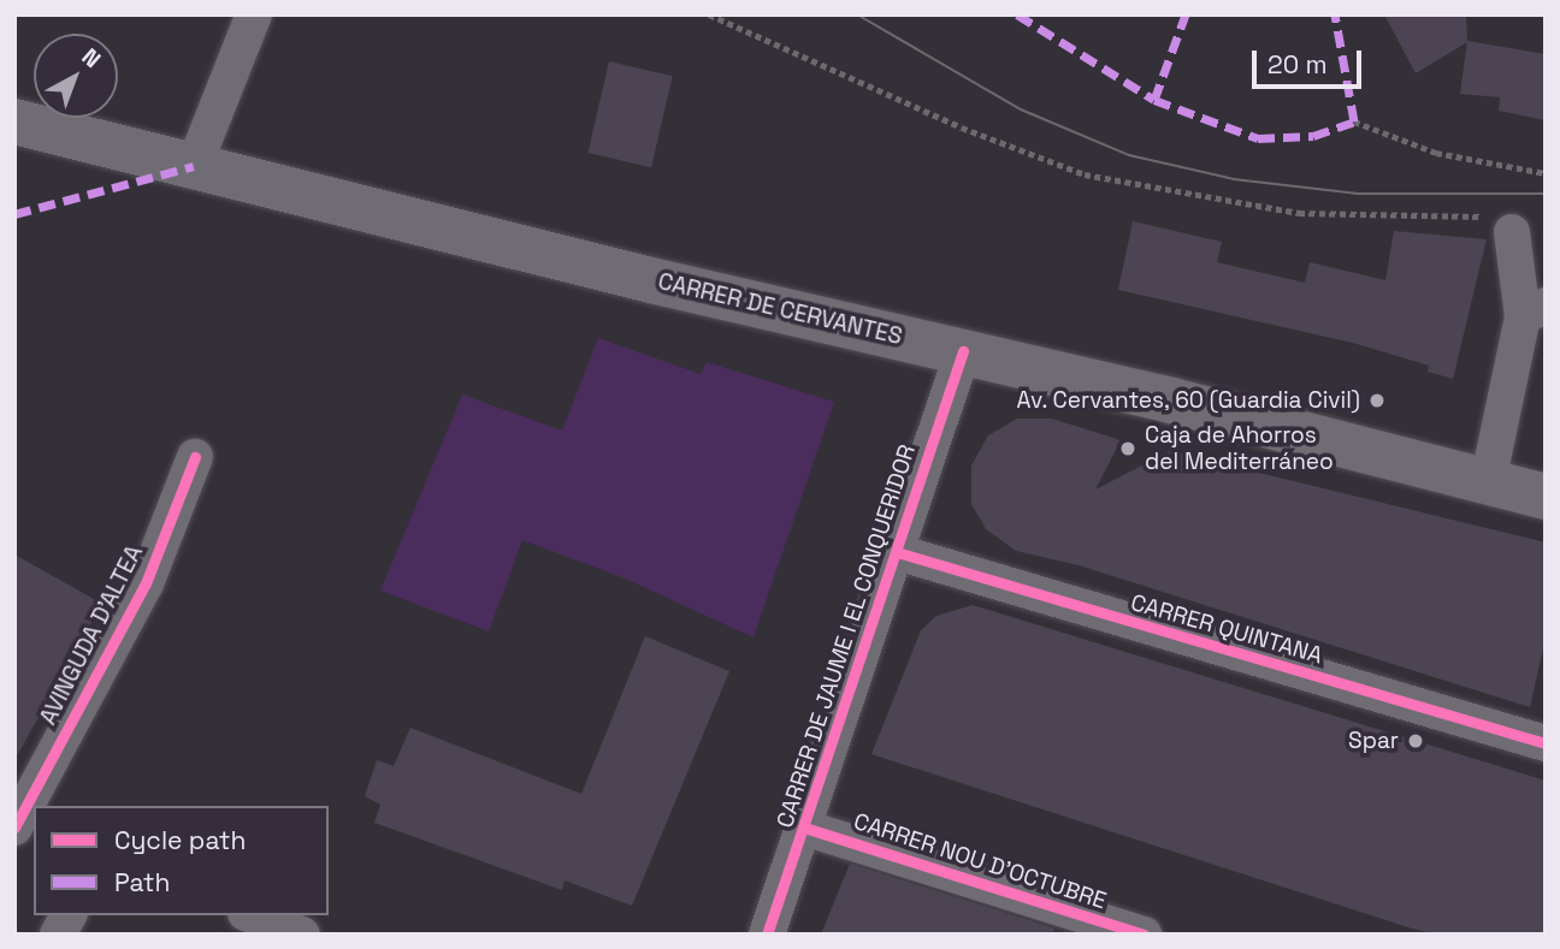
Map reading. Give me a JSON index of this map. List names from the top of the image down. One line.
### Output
{"streets":{"main road":["CARRER DE CERVANTES"],"street":["CARRER QUINTANA","AVINGUDA D'ALTEA","CARRER DE JAUME I EL CONQUERIDOR","CARRER NOU D'OCTUBRE"]},"crossings":[["CARRER DE CERVANTES","CARRER DE JAUME I EL CONQUERIDOR"],["CARRER QUINTANA","CARRER DE JAUME I EL CONQUERIDOR"],["CARRER DE JAUME I EL CONQUERIDOR","CARRER NOU D'OCTUBRE"]],"places":["Av. Cervantes, 60 (Guardia Civil)","Caja de Ahorros del Mediterráneo","Spar"],"legend":["Cycle path","Path"],"scale_bar":"20 m","north":"top right"}
